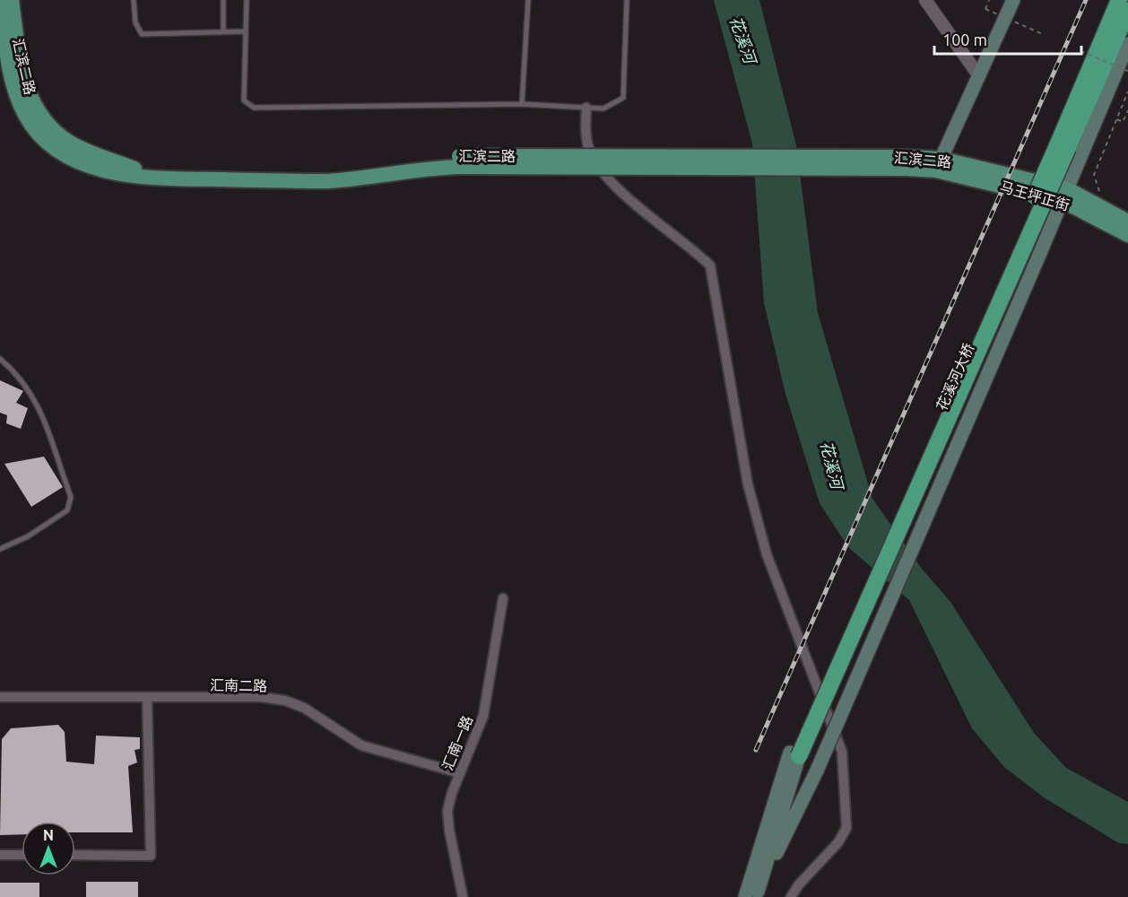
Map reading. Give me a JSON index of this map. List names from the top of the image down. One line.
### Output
{"streets":{"highway":["花溪河大桥"],"main road":["汇滨二路","马王坪正街"],"street":["汇南二路","汇南一路"]},"crossings":[["汇滨二路","马王坪正街"],["马王坪正街","花溪河大桥"],["汇南二路","汇南一路"]],"water":["花溪河"],"scale_bar":"100 m","north":"top"}
